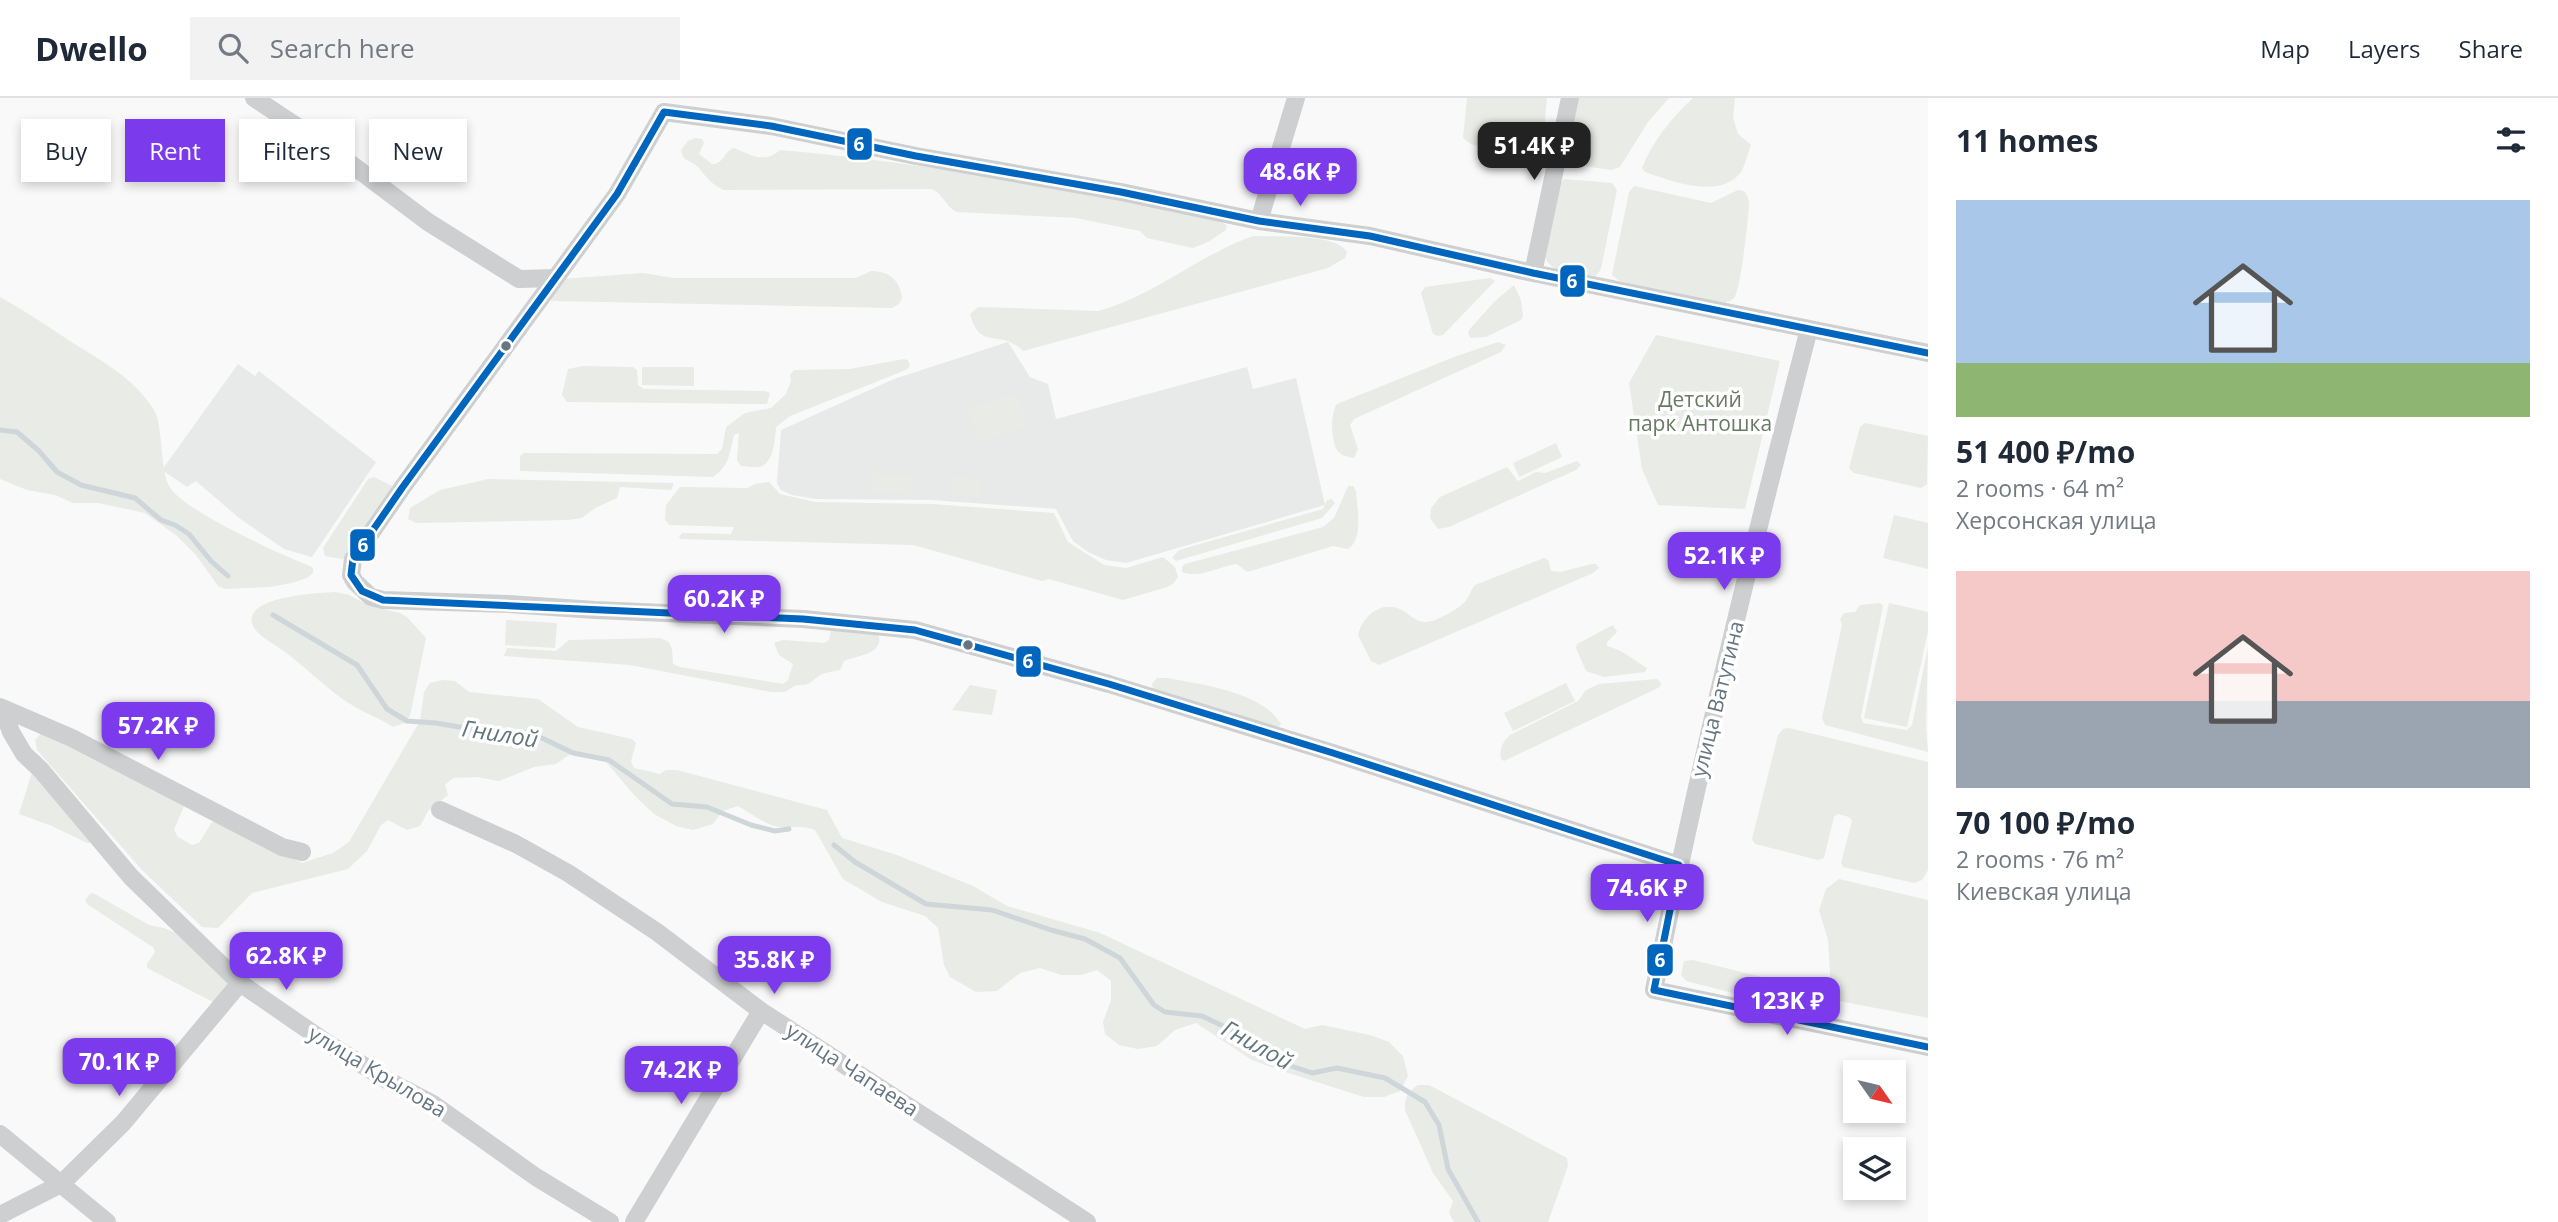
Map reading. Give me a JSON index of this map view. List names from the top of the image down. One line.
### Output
{"streets":{"street":["улица Ватутина","улица Чапаева","улица Крылова"]},"water":["Гнилой"],"parks":["Детский парк Антошка"],"lines":["transit line 6"],"north":"bottom right","page":{"header":"Dwello","search":"Search here","nav":["Map","Layers","Share"],"heading":"11 homes","chip":["Buy","Rent","Filters","New"],"price":["51.4K ₽","48.6K ₽","52.1K ₽","60.2K ₽","57.2K ₽","74.6K ₽","62.8K ₽","35.8K ₽","123K ₽","70.1K ₽","74.2K ₽"],"list":[{"name":"51 400 ₽/mo","note":"2 rooms · 64 m² · Херсонская улица"},{"name":"70 100 ₽/mo","note":"2 rooms · 76 m² · Киевская улица"}]}}
